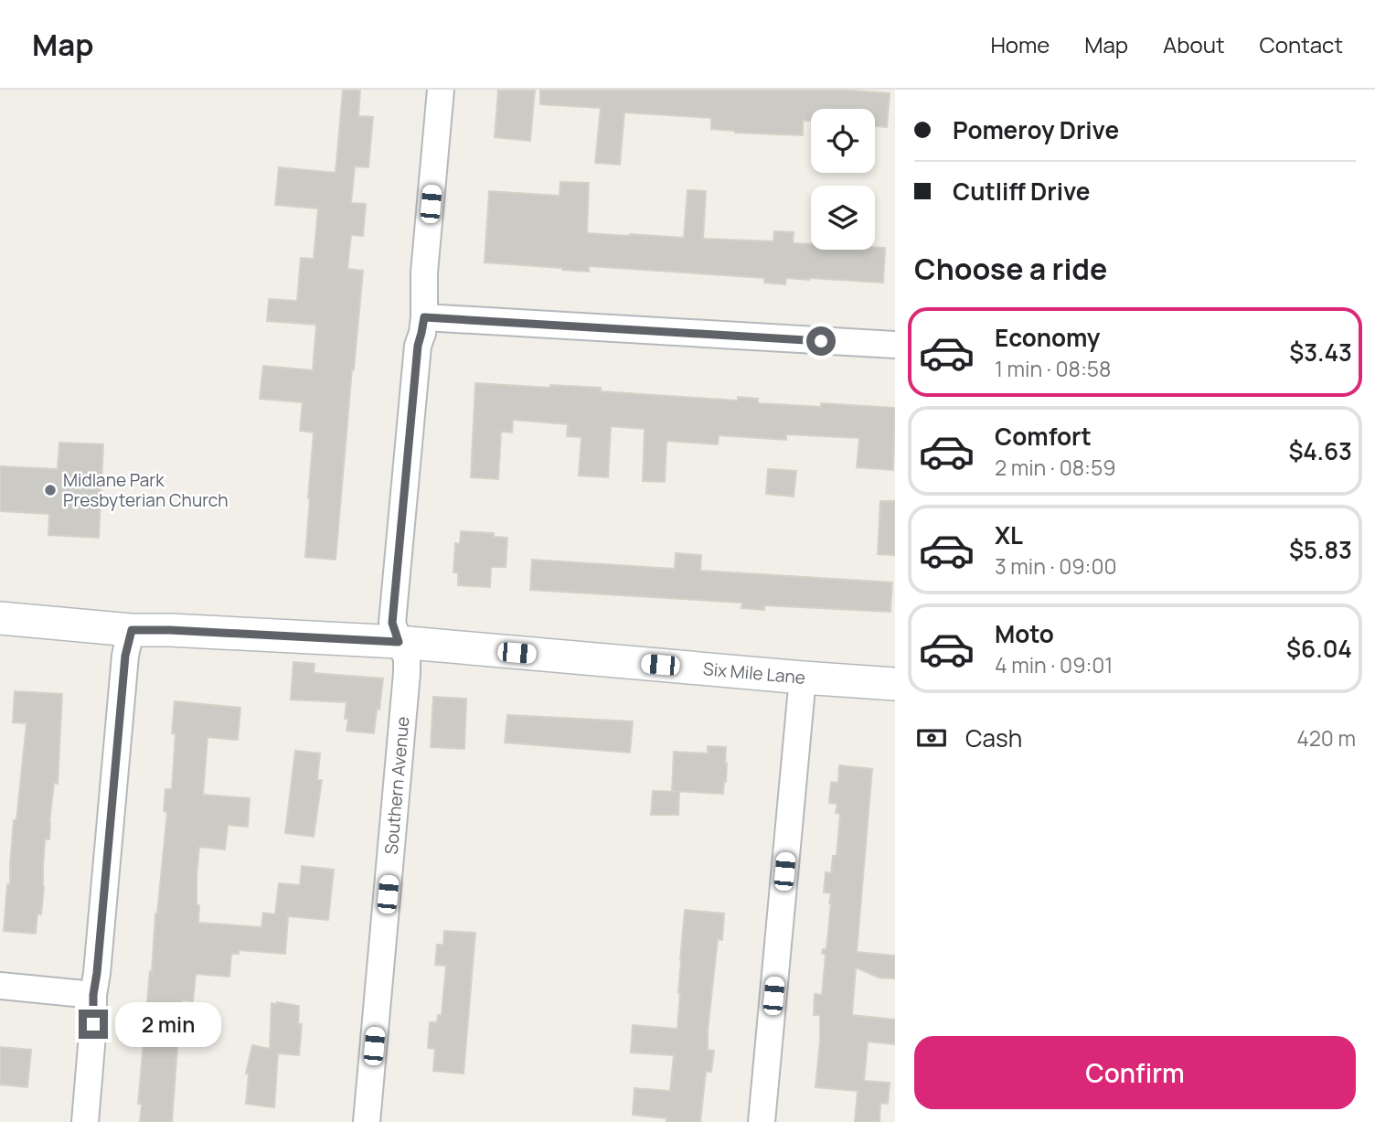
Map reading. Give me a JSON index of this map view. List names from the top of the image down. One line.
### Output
{"streets":{"street":["Six Mile Lane","Southern Avenue"]},"crossings":[["Six Mile Lane","Southern Avenue"]],"places":["Midlane Park Presbyterian Church"],"page":{"header":"Map","nav":["Home","Map","About","Contact"],"banner":["Pomeroy Drive","Cutliff Drive"],"heading":"Choose a ride","list":[{"name":"Economy","note":"1 min · 08:58","value":"$3.43"},{"name":"Comfort","note":"2 min · 08:59","value":"$4.63"},{"name":"XL","note":"3 min · 09:00","value":"$5.83"},{"name":"Moto","note":"4 min · 09:01","value":"$6.04"}],"pay":["Cash","420 m"],"bubble":"2 min","buttons":"Confirm"}}
